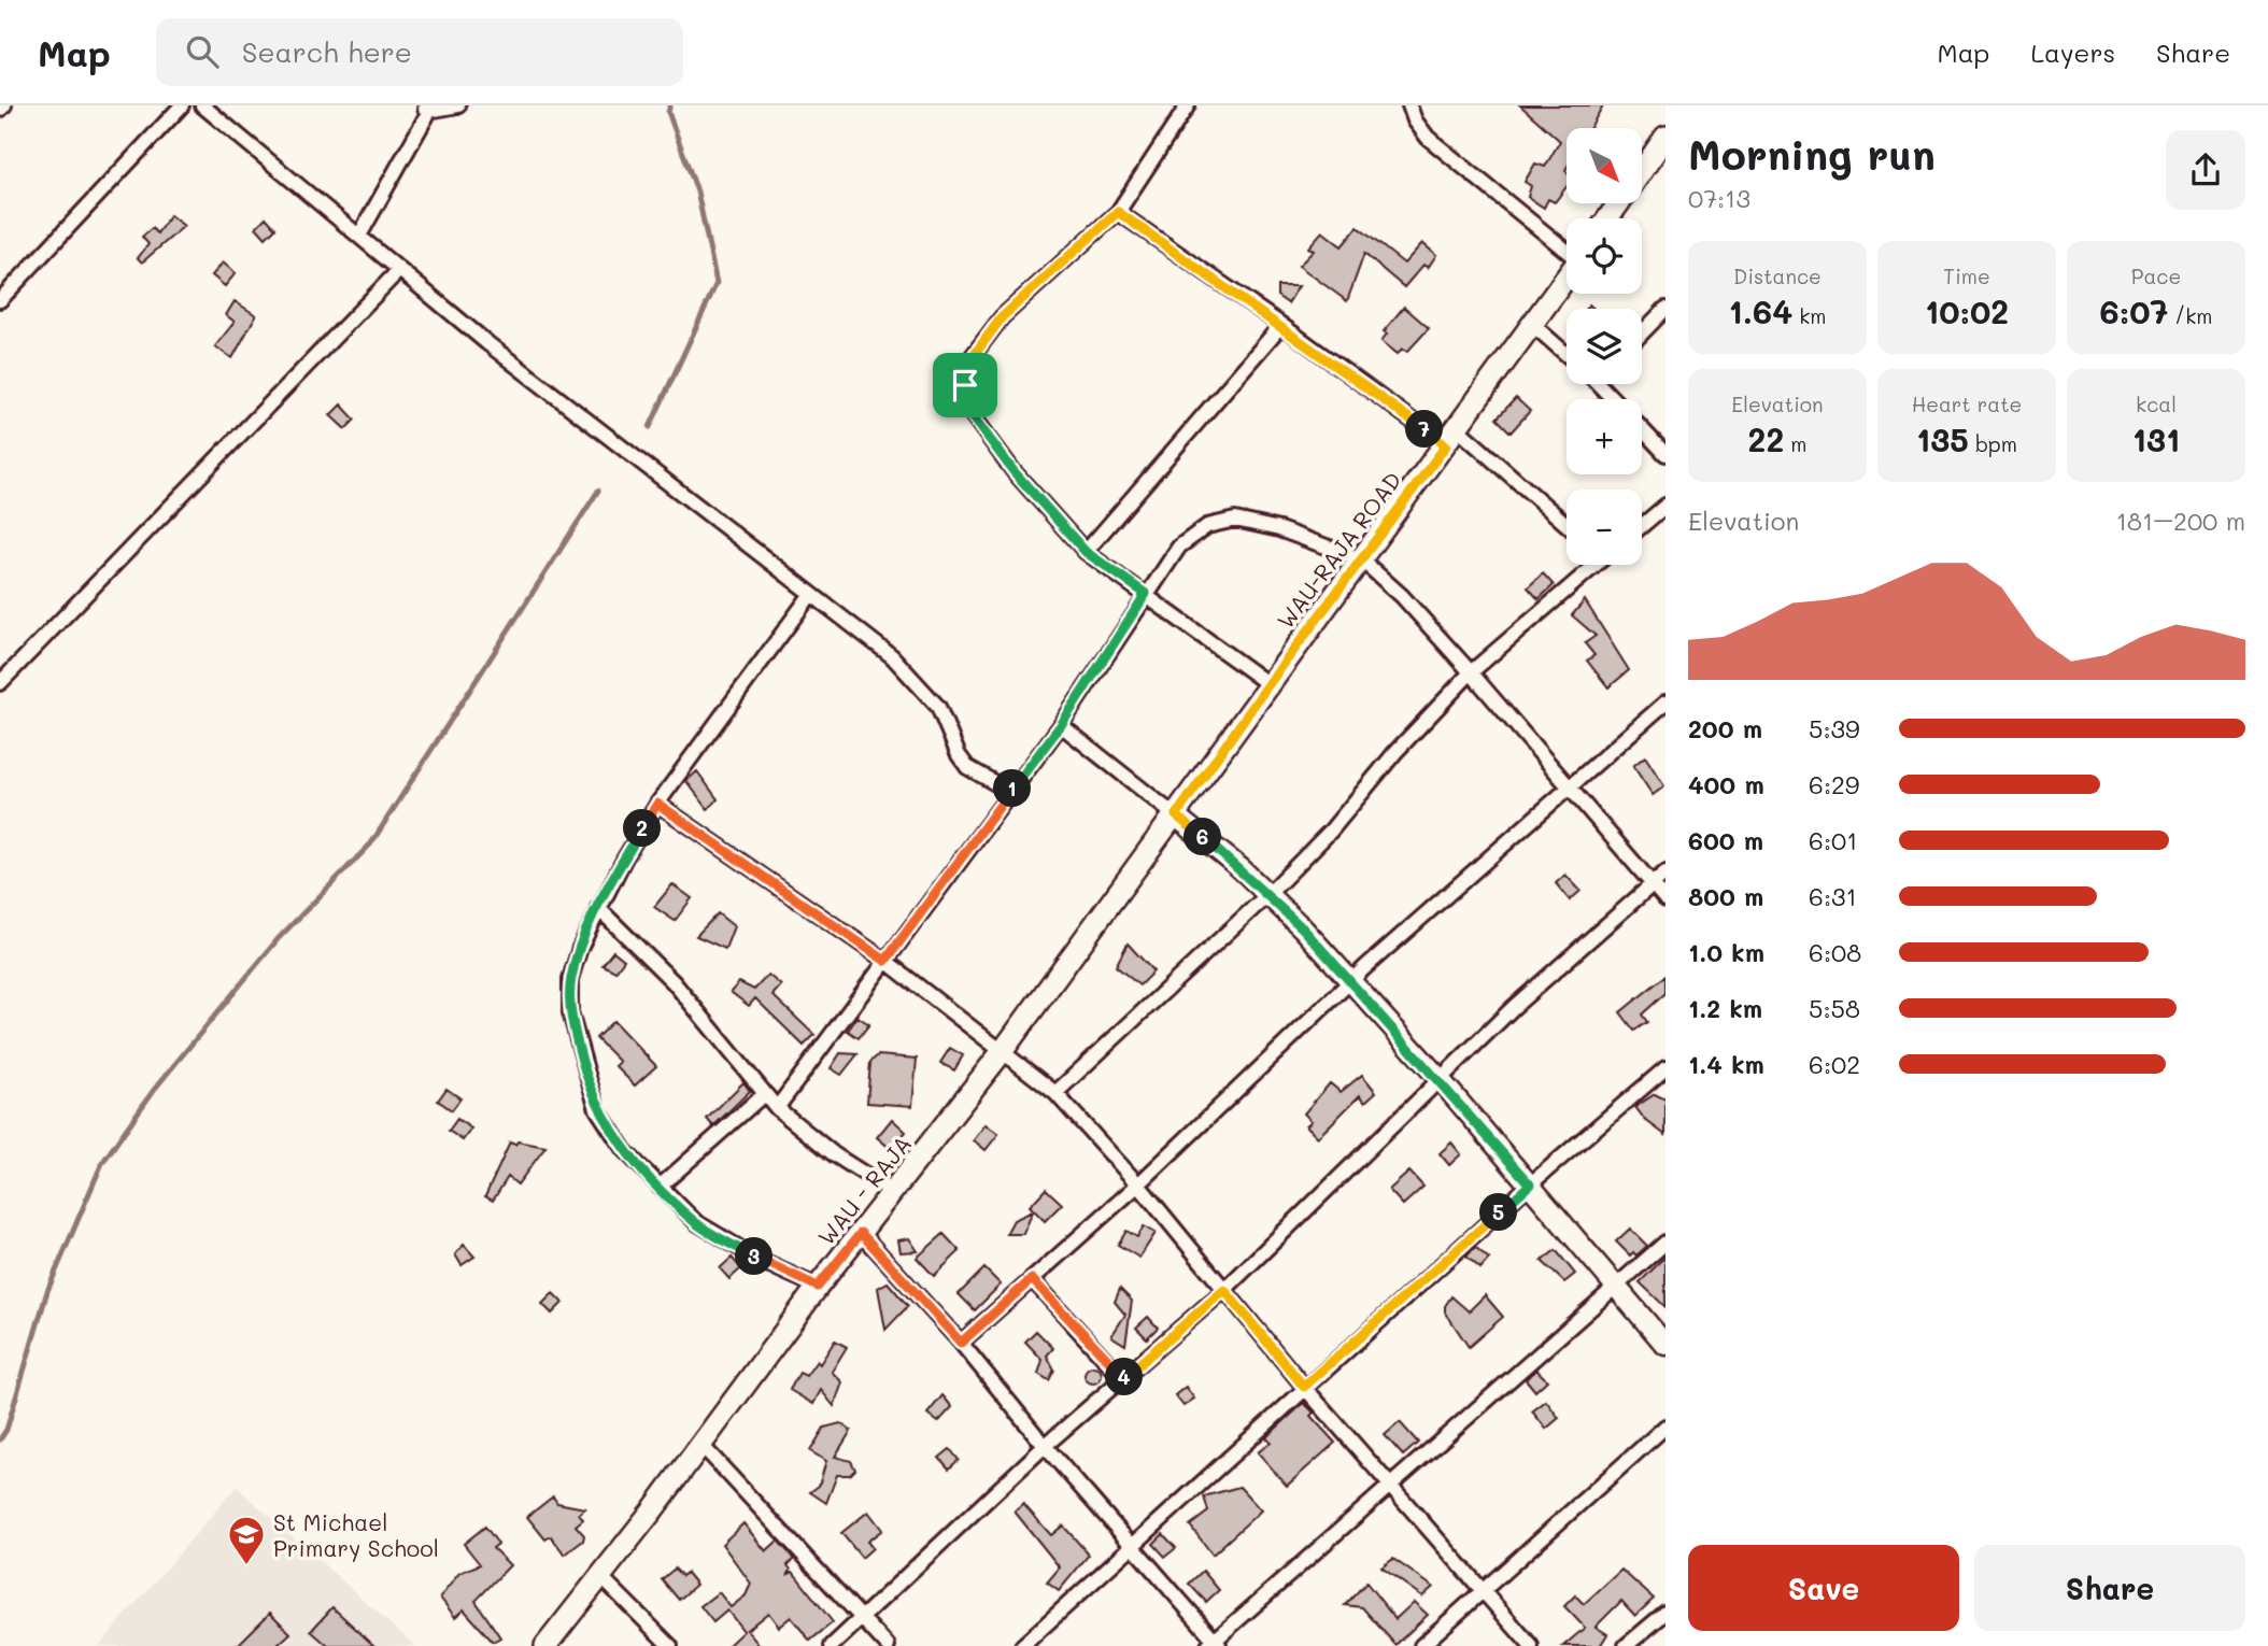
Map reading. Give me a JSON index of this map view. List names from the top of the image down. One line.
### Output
{"streets":{"main road":["WAU-RAJA ROAD","WAU - RAJA"]},"crossings":[["WAU-RAJA ROAD","WAU - RAJA"]],"places":{"school or university":["St Michael Primary School"]},"north":"bottom right","page":{"header":"Map","search":"Search here","nav":["Map","Layers","Share"],"heading":["Morning run","07:13"],"map_buttons":["+","−"],"stats":[["Distance","1.64 km"],["Time","10:02"],["Pace","6:07 /km"],["Elevation","22 m"],["Heart rate","135 bpm"],["kcal","131"]],"pins":["7","1","2","6","5","3","4"],"chart":["Elevation","181–200 m"],"list":[{"name":"200 m","note":"5:39"},{"name":"400 m","note":"6:29"},{"name":"600 m","note":"6:01"},{"name":"800 m","note":"6:31"},{"name":"1.0 km","note":"6:08"},{"name":"1.2 km","note":"5:58"},{"name":"1.4 km","note":"6:02"}],"buttons":["Save","Share"]}}
